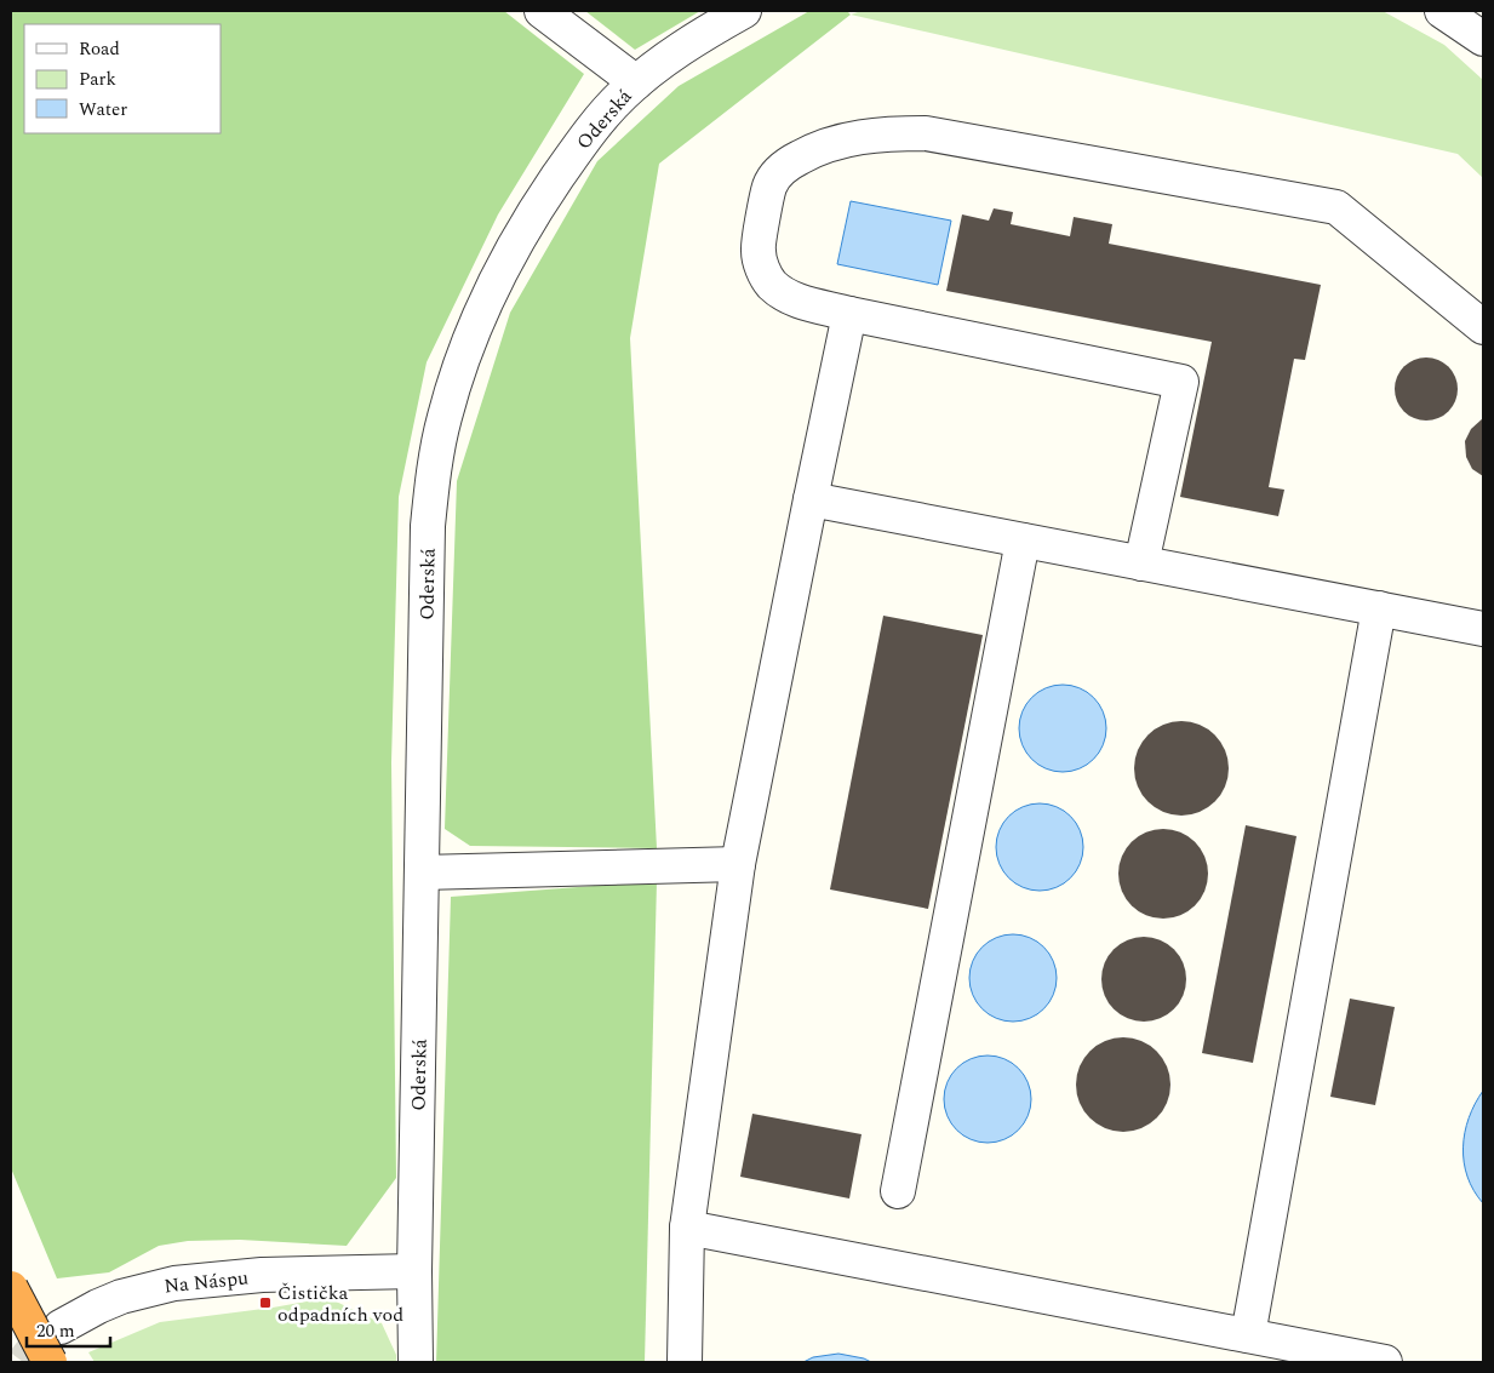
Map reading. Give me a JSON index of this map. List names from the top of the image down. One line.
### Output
{"streets":{"street":["Oderská","Na Náspu"]},"crossings":[["Oderská","Na Náspu"]],"places":{"transit":["Čistička odpadních vod"]},"legend":["Road","Park","Water"],"scale_bar":"20 m"}
